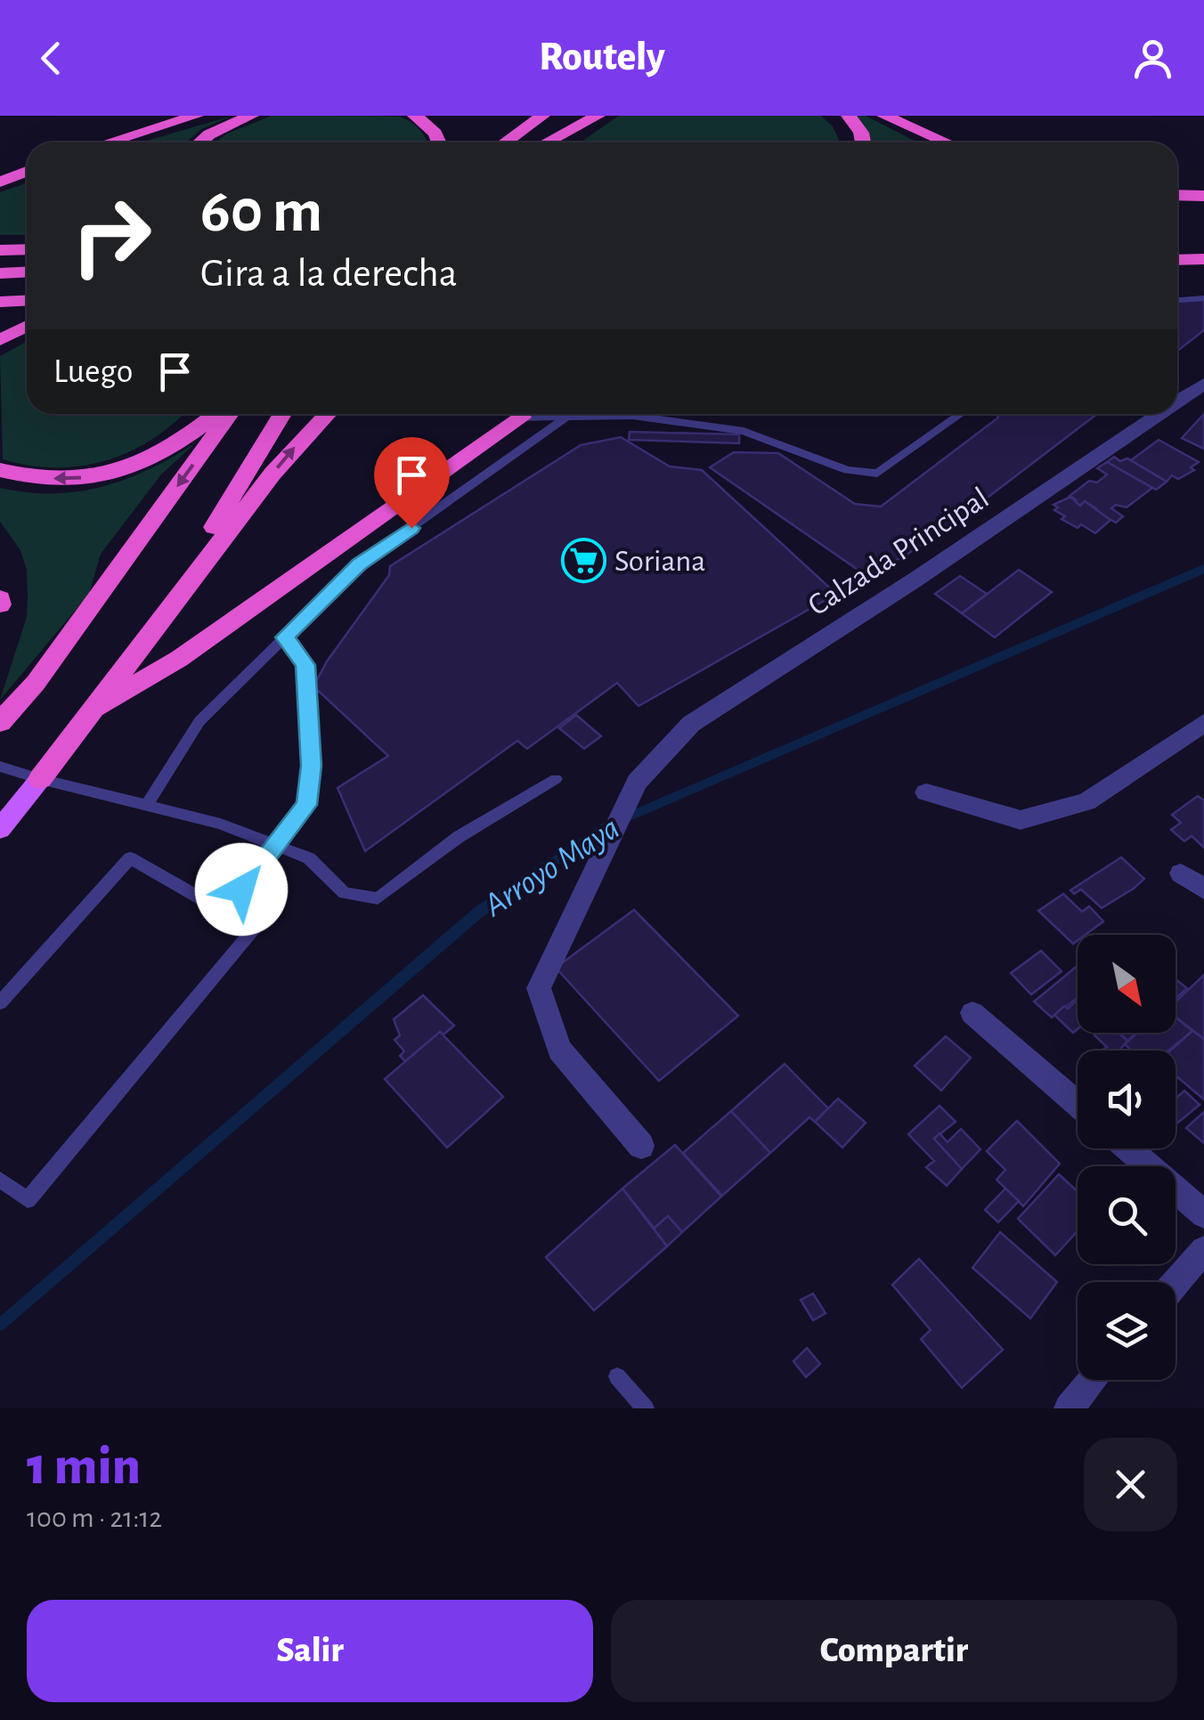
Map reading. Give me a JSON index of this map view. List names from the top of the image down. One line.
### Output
{"streets":{"street":["Calzada Principal"]},"water":["Arroyo Maya"],"places":{"supermarket":["Soriana"]},"north":"bottom right","page":{"header":"Routely","turn":["60 m","Gira a la derecha"],"then":"Luego","heading":["1 min","100 m · 21:12"],"buttons":["Salir","Compartir"]}}
